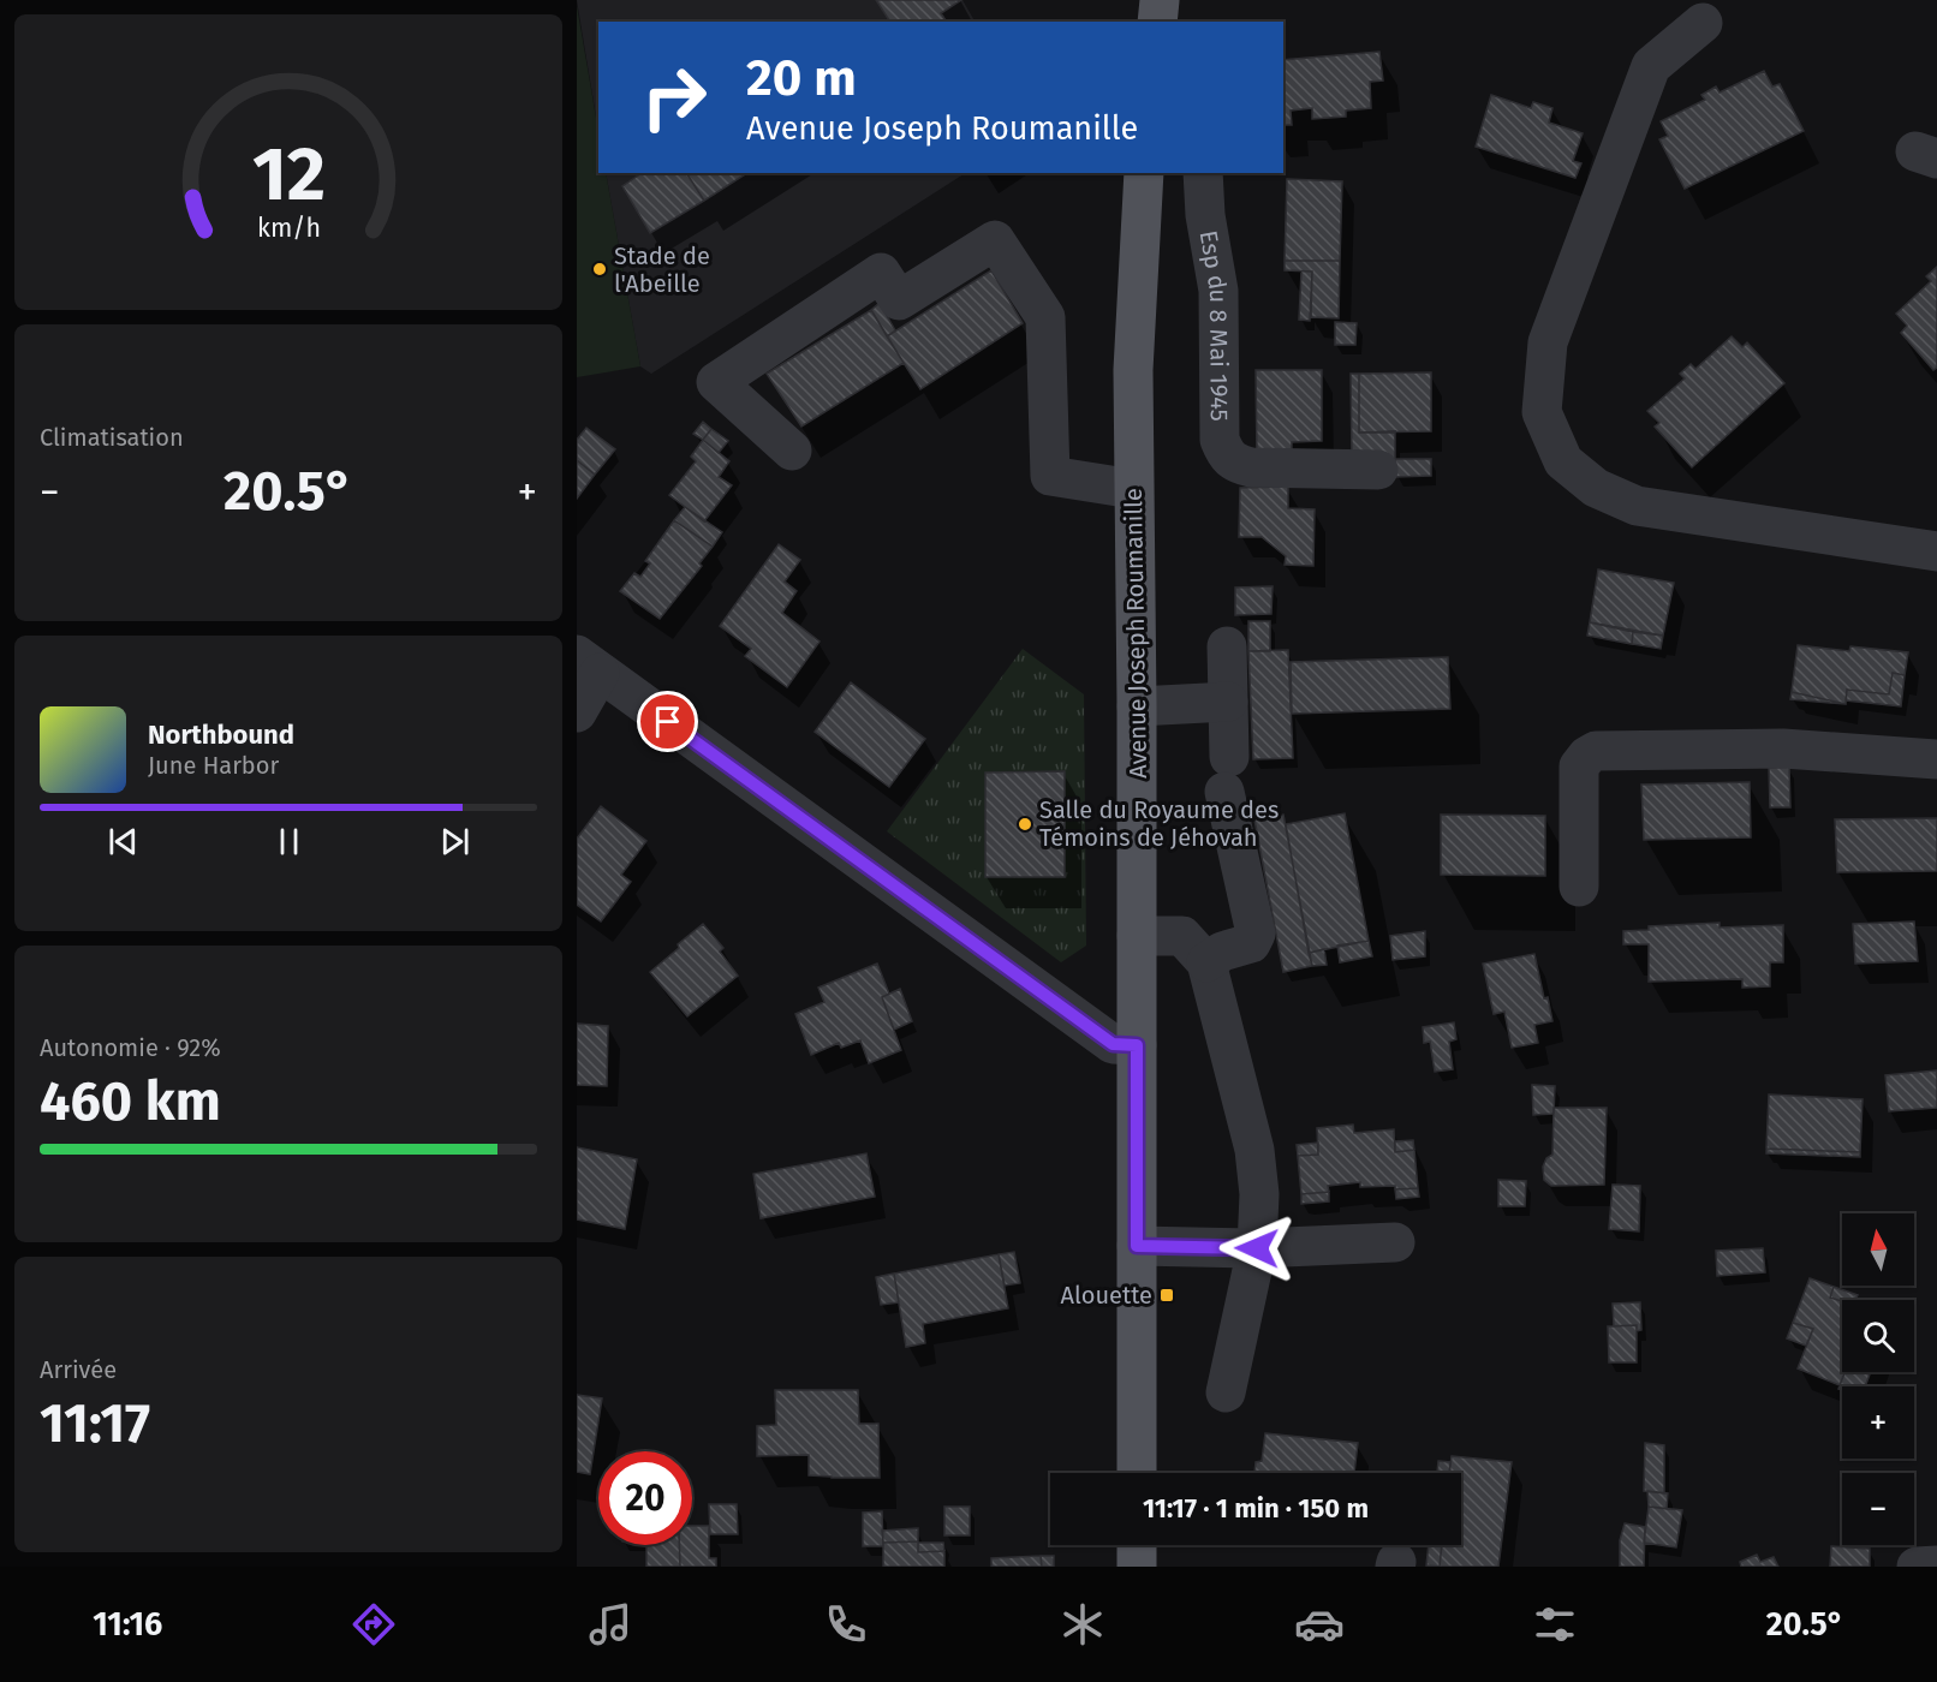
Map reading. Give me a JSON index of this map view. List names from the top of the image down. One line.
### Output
{"streets":{"main road":["Avenue Joseph Roumanille"],"street":["Esp du 8 Mai 1945"]},"places":{"other":["Stade de l'Abeille","Salle du Royaume des Témoins de Jéhovah"],"transit":["Alouette"]},"north":"top","page":{"turn":["20 m","Avenue Joseph Roumanille"],"tile":["Climatisation",["Autonomie · 92%","460 km"],["Arrivée","11:17"]],"heat":["−","20.5°","+"],"song":["Northbound","June Harbor"],"map_buttons":["+","−"],"limit":"20","trip":"11:17 · 1 min · 150 m","tabs":["11:16","20.5°"],"gauge":["12","km/h"]}}
